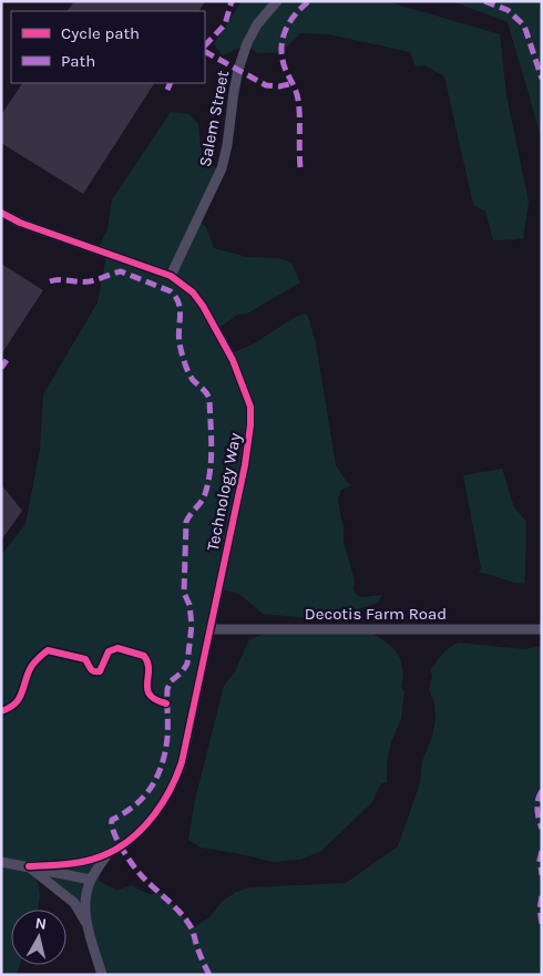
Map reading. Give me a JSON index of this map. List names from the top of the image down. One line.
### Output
{"streets":{"street":["Salem Street","Technology Way","Decotis Farm Road"]},"crossings":[["Salem Street","Technology Way"],["Technology Way","Decotis Farm Road"]],"legend":["Cycle path","Path"],"north":"top"}
